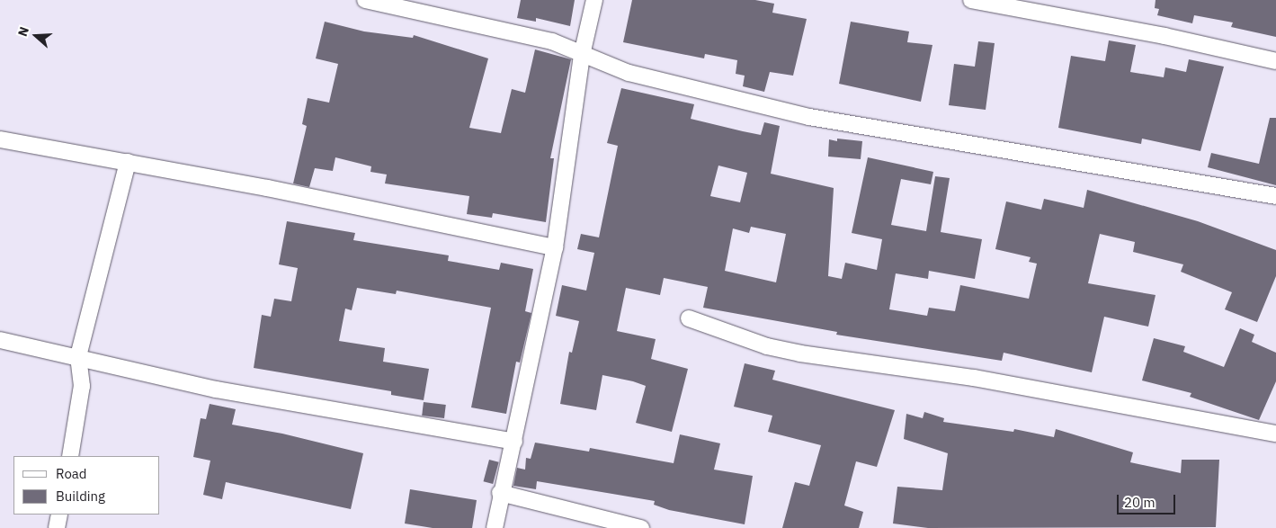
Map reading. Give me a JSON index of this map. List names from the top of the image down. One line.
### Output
{"legend":["Road","Building"],"scale_bar":"20 m","north":"left"}
